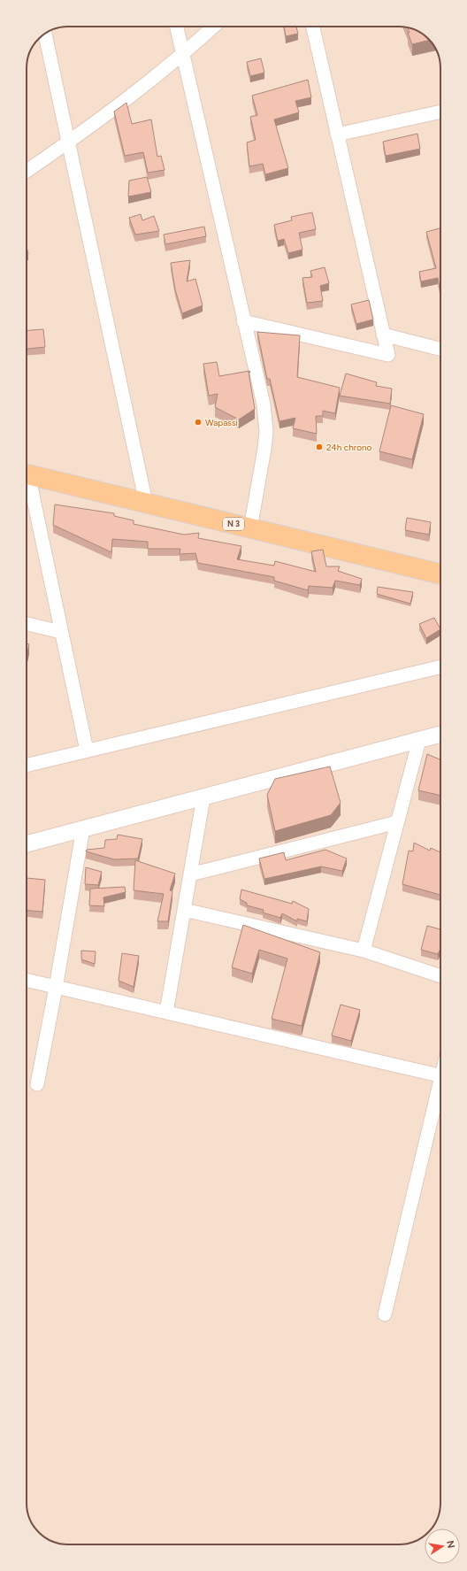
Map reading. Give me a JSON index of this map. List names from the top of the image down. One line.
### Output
{"streets":{"main road":["N 3"]},"places":["Wapassi","24h chrono"],"north":"right"}
